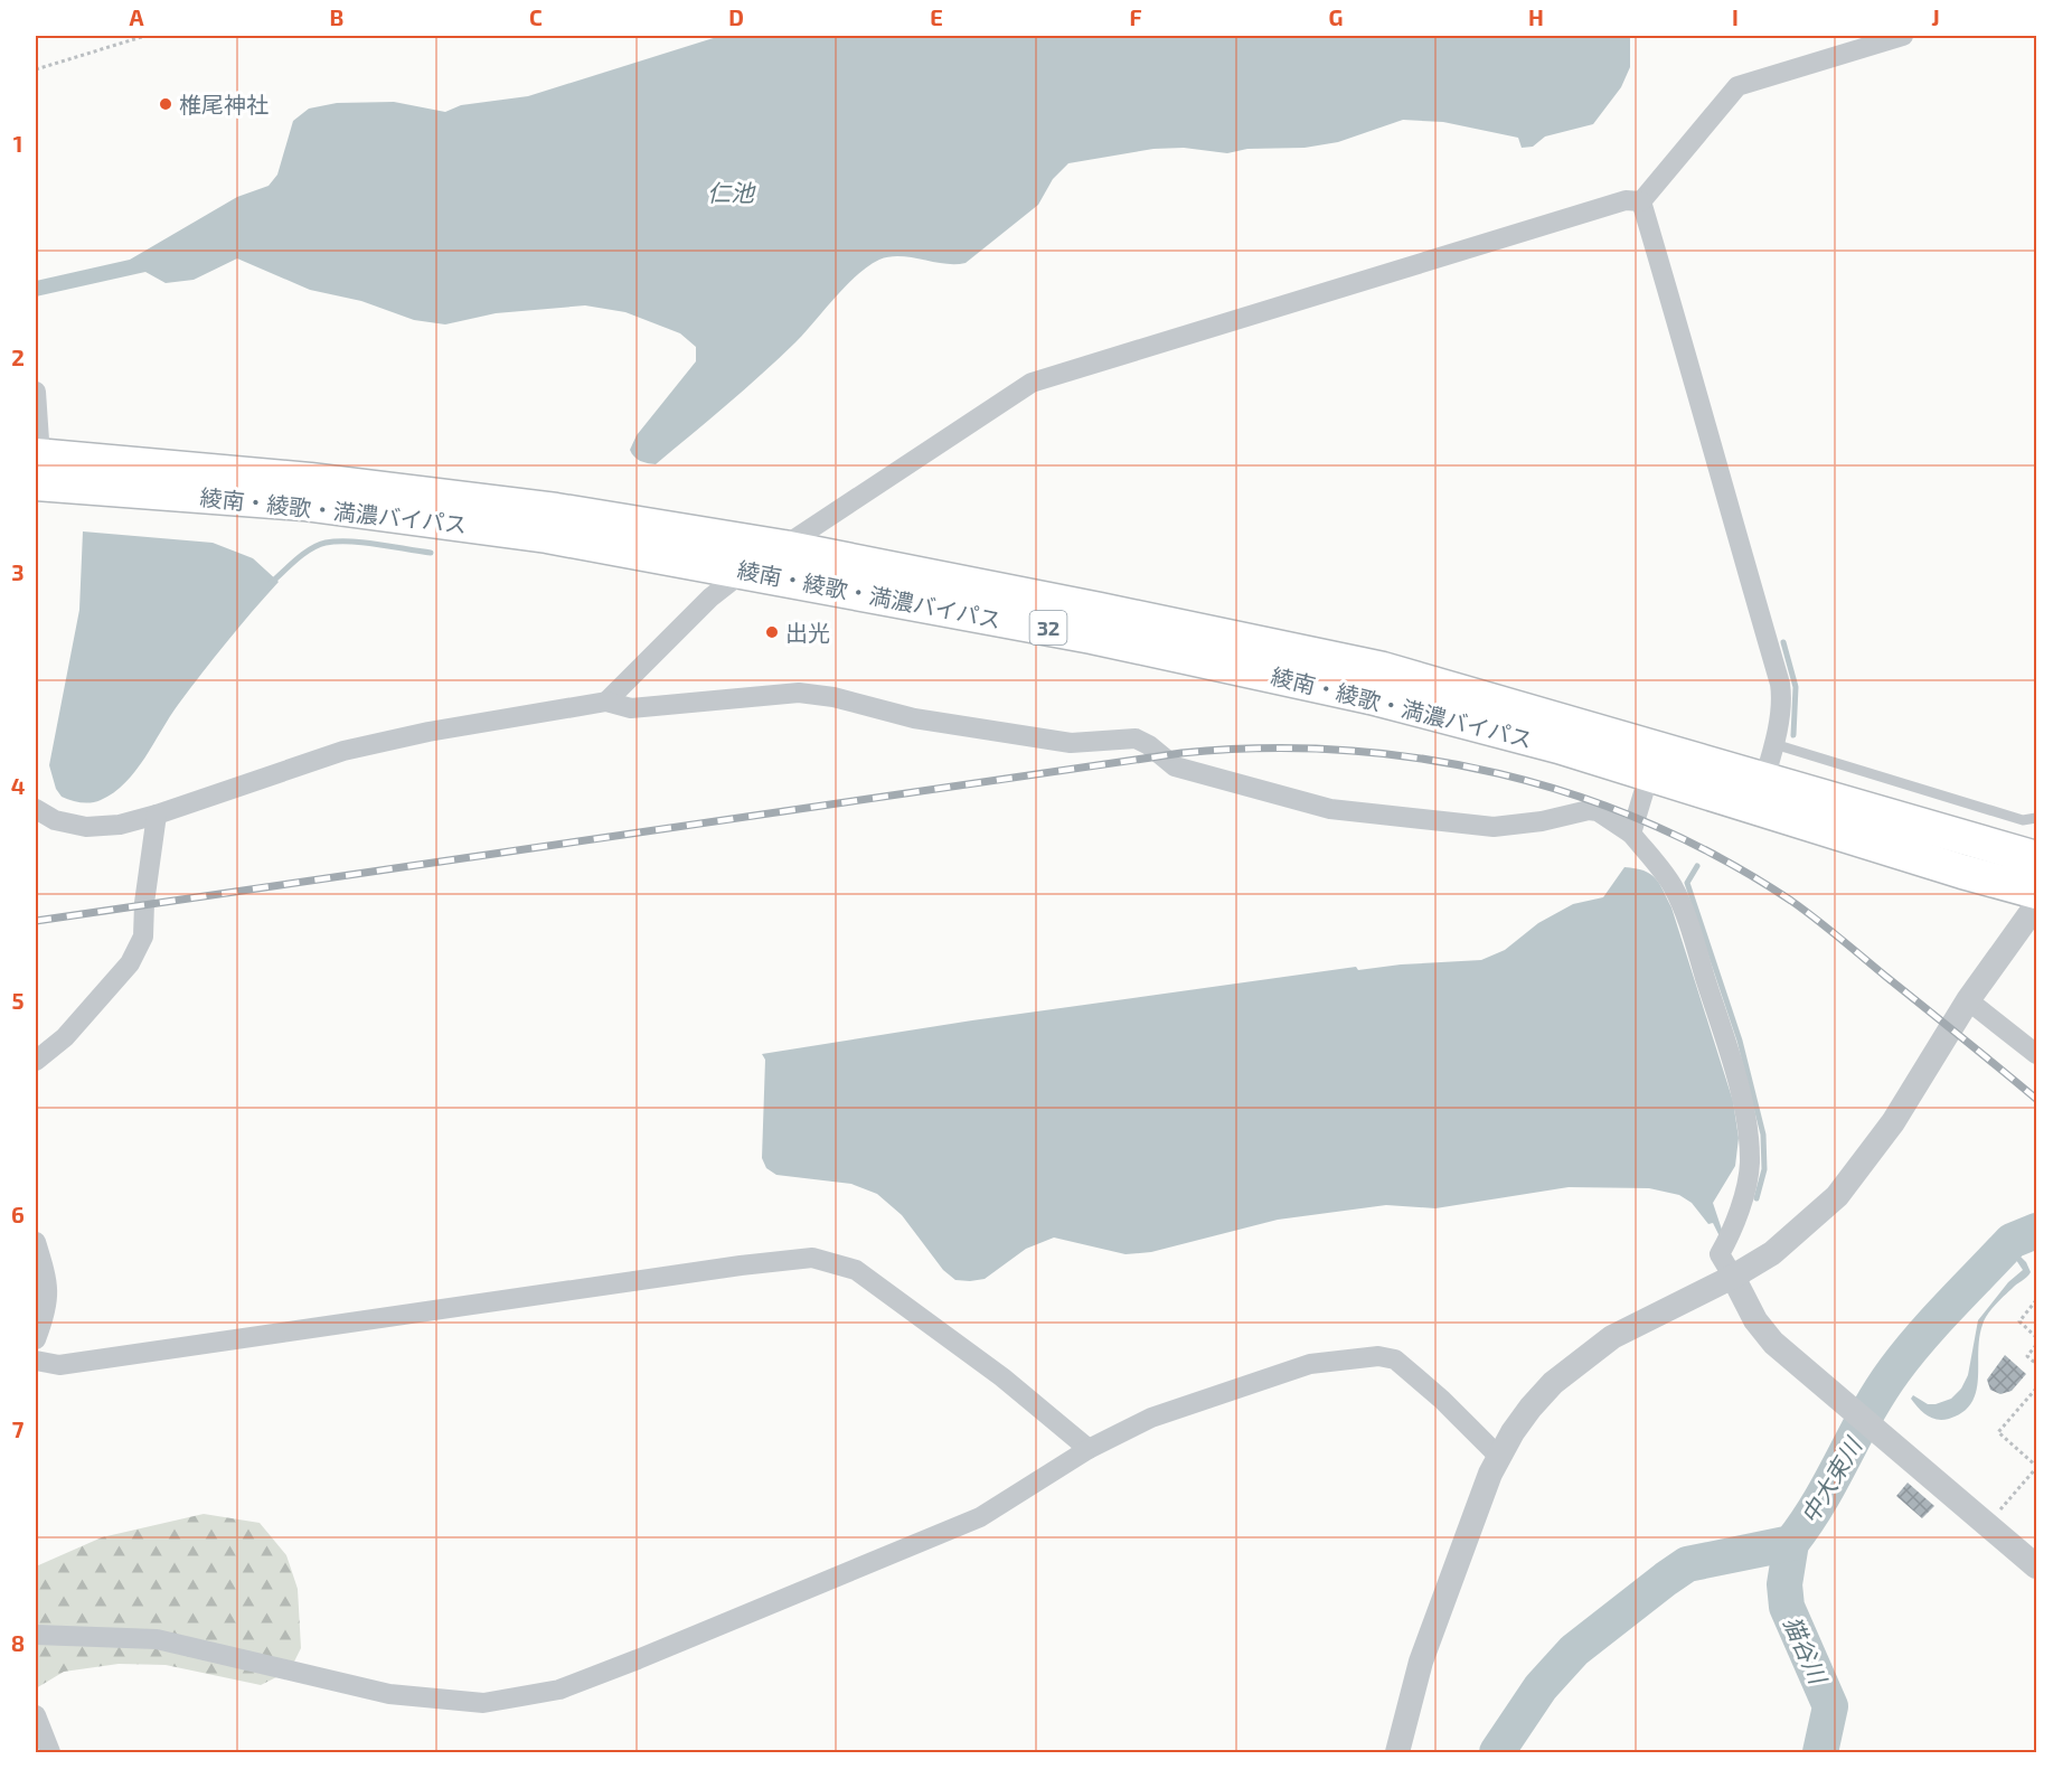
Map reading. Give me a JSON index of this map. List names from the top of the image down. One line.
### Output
{"streets":{"highway":["綾南・綾歌・満濃バイパス","32"]},"water":["仁池","中大束川","猫谷川"],"places":["椎尾神社","出光"],"grid":{"columns":["A","B","C","D","E","F","G","H","I","J"],"rows":["1","2","3","4","5","6","7","8"]}}
